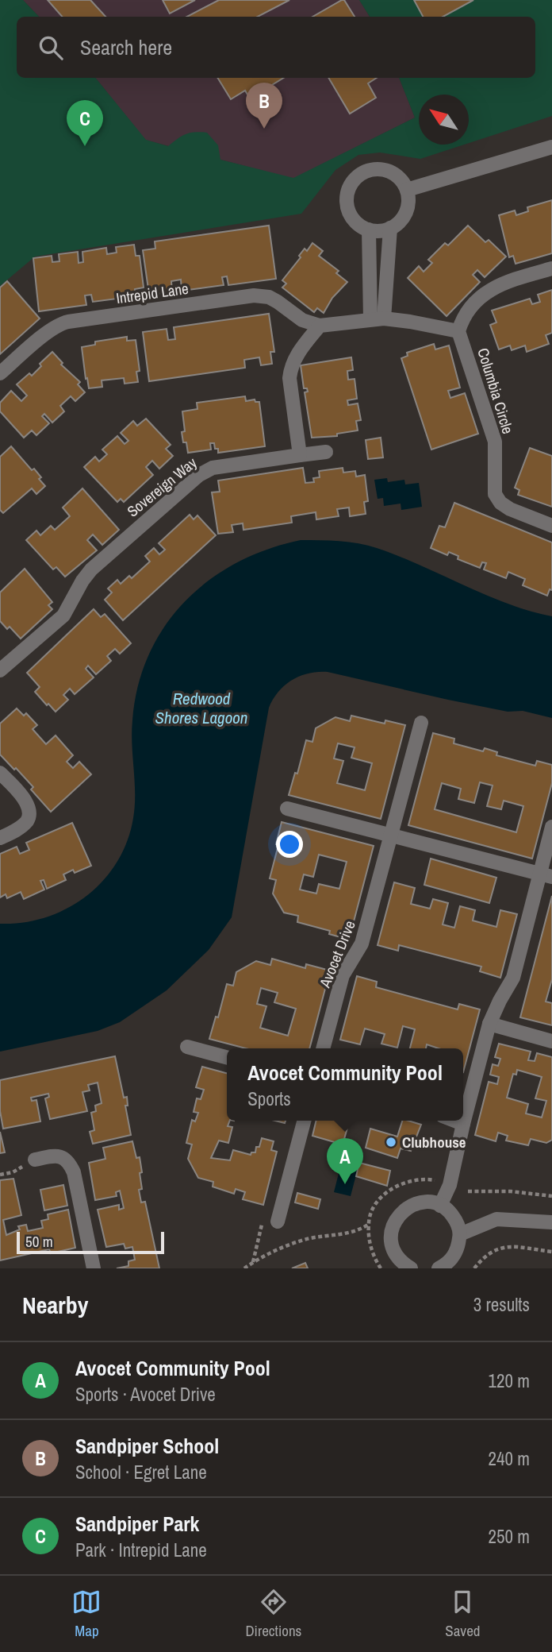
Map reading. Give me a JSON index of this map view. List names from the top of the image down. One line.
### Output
{"streets":{"street":["Intrepid Lane","Columbia Circle","Sovereign Way","Avocet Drive"]},"water":["Redwood Shores Lagoon"],"places":["Clubhouse"],"scale_bar":"50 m","north":"top left","page":{"search":"Search here","pins":["B","C","A"],"popup":["Avocet Community Pool","Sports"],"scale":"50 m","heading":["Nearby","3 results"],"list":[{"mark":"A","name":"Avocet Community Pool","note":"Sports · Avocet Drive","value":"120 m"},{"mark":"B","name":"Sandpiper School","note":"School · Egret Lane","value":"240 m"},{"mark":"C","name":"Sandpiper Park","note":"Park · Intrepid Lane","value":"250 m"}],"nav":["Map","Directions","Saved"]}}
